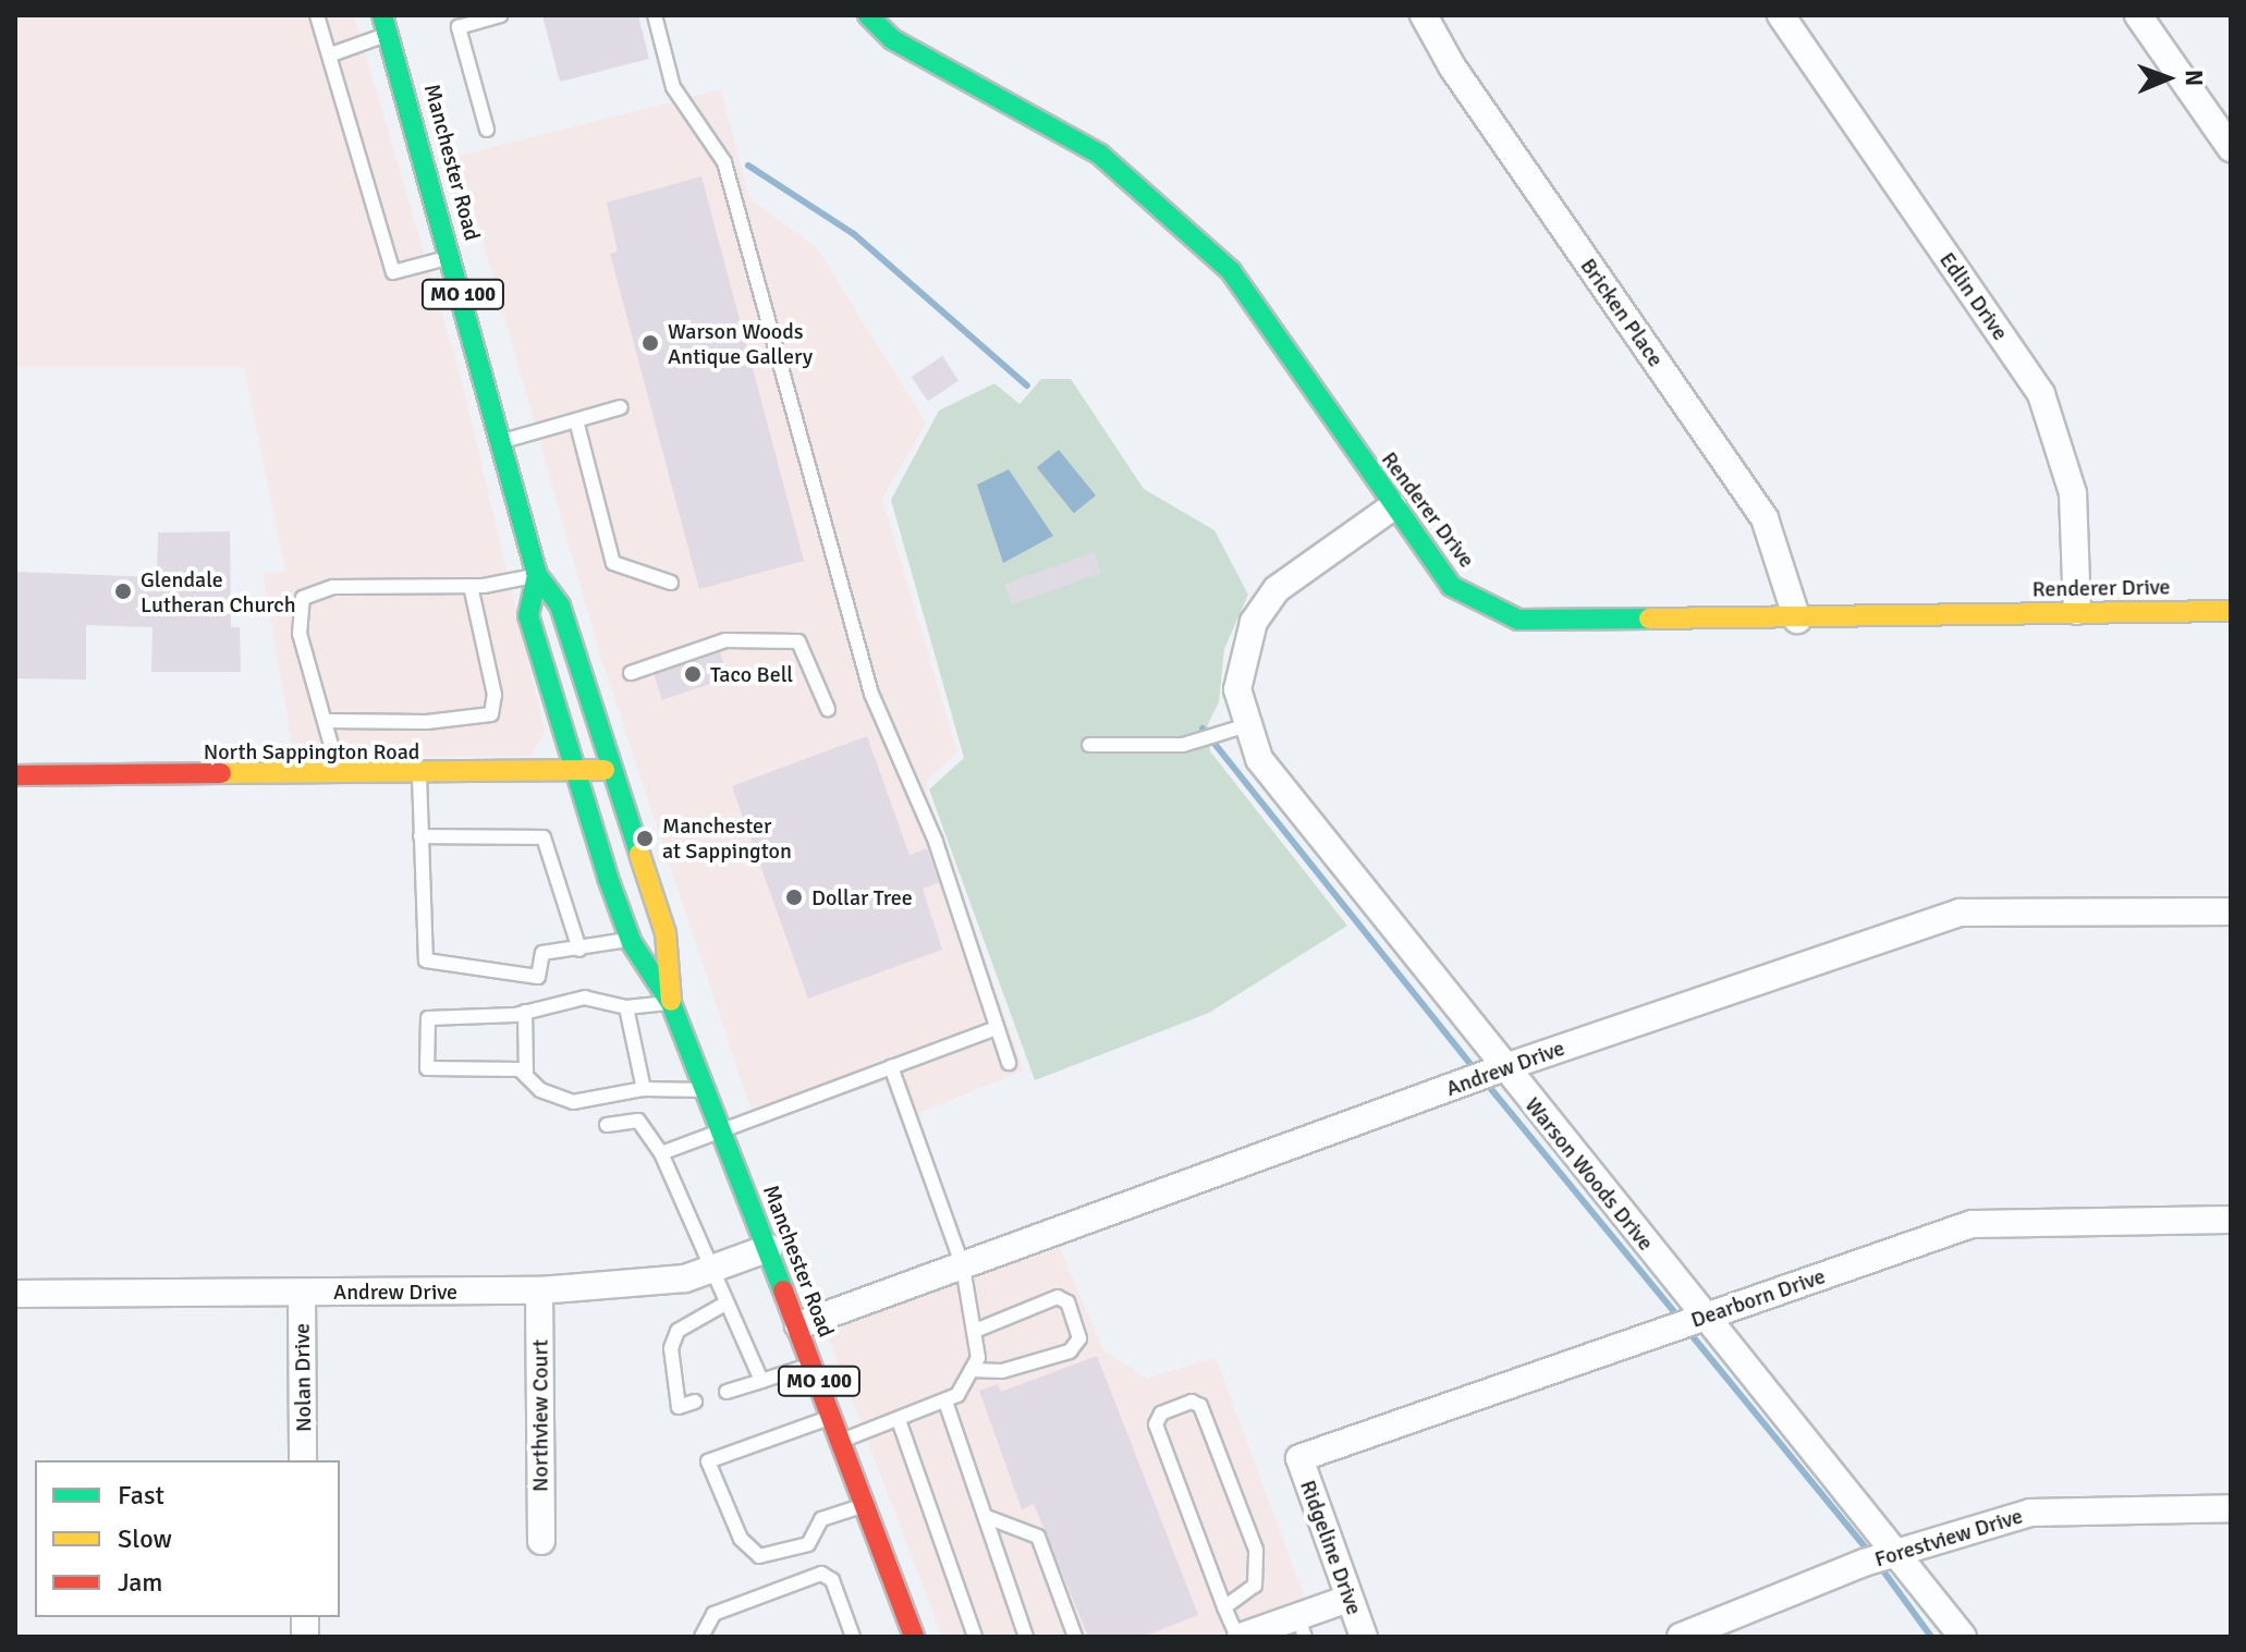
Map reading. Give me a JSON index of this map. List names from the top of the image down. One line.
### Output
{"streets":{"street":["Manchester Road","MO 100","Edlin Drive","Bricken Place","Renderer Drive","North Sappington Road","Andrew Drive","Warson Woods Drive","Dearborn Drive","Nolan Drive","Northview Court","Forestview Drive","Ridgeline Drive"]},"crossings":[["Manchester Road","North Sappington Road"],["Manchester Road","Andrew Drive"],["Edlin Drive","Renderer Drive"],["Bricken Place","Renderer Drive"],["Renderer Drive","Warson Woods Drive"],["Andrew Drive","Warson Woods Drive"],["Andrew Drive","Nolan Drive"],["Andrew Drive","Northview Court"],["Warson Woods Drive","Dearborn Drive"],["Warson Woods Drive","Forestview Drive"],["Dearborn Drive","Ridgeline Drive"]],"places":["Warson Woods Antique Gallery","Glendale Lutheran Church","Taco Bell","Manchester at Sappington","Dollar Tree"],"legend":["Fast","Slow","Jam"],"north":"right"}
